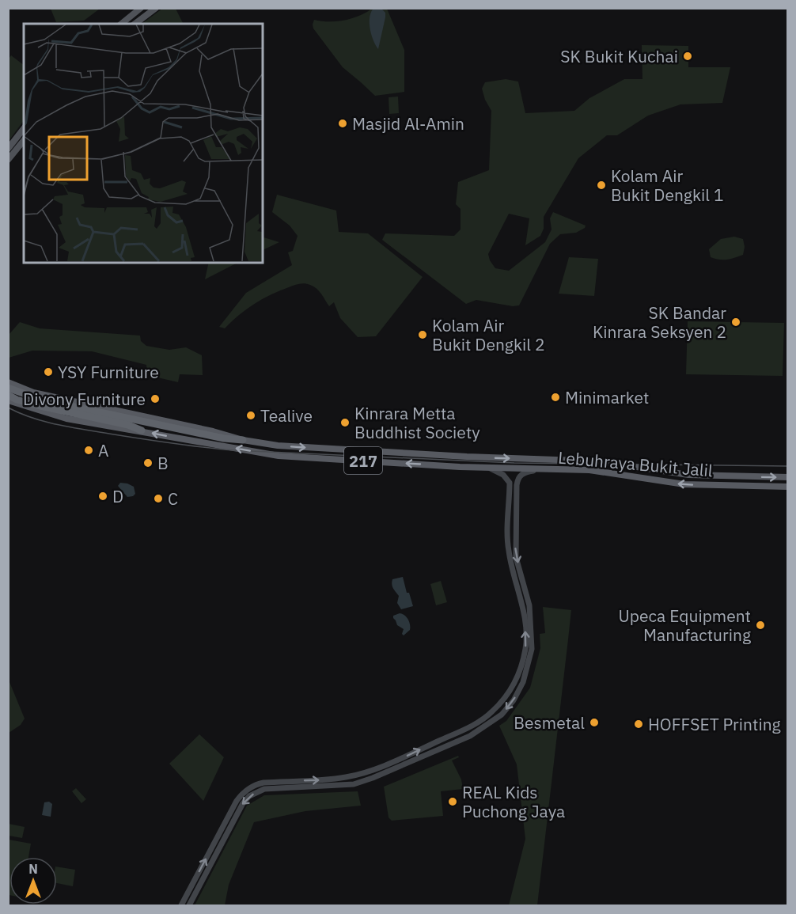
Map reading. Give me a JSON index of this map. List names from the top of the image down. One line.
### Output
{"streets":{"highway":["217","Lebuhraya Bukit Jalil"]},"places":["SK Bukit Kuchai","Masjid Al-Amin","Kolam Air Bukit Dengkil 1","SK Bandar Kinrara Seksyen 2","Kolam Air Bukit Dengkil 2","YSY Furniture","Minimarket","Divony Furniture","Tealive","Kinrara Metta Buddhist Society","A","B","D","C","Upeca Equipment Manufacturing","Besmetal","HOFFSET Printing","REAL Kids Puchong Jaya"],"north":"top"}
